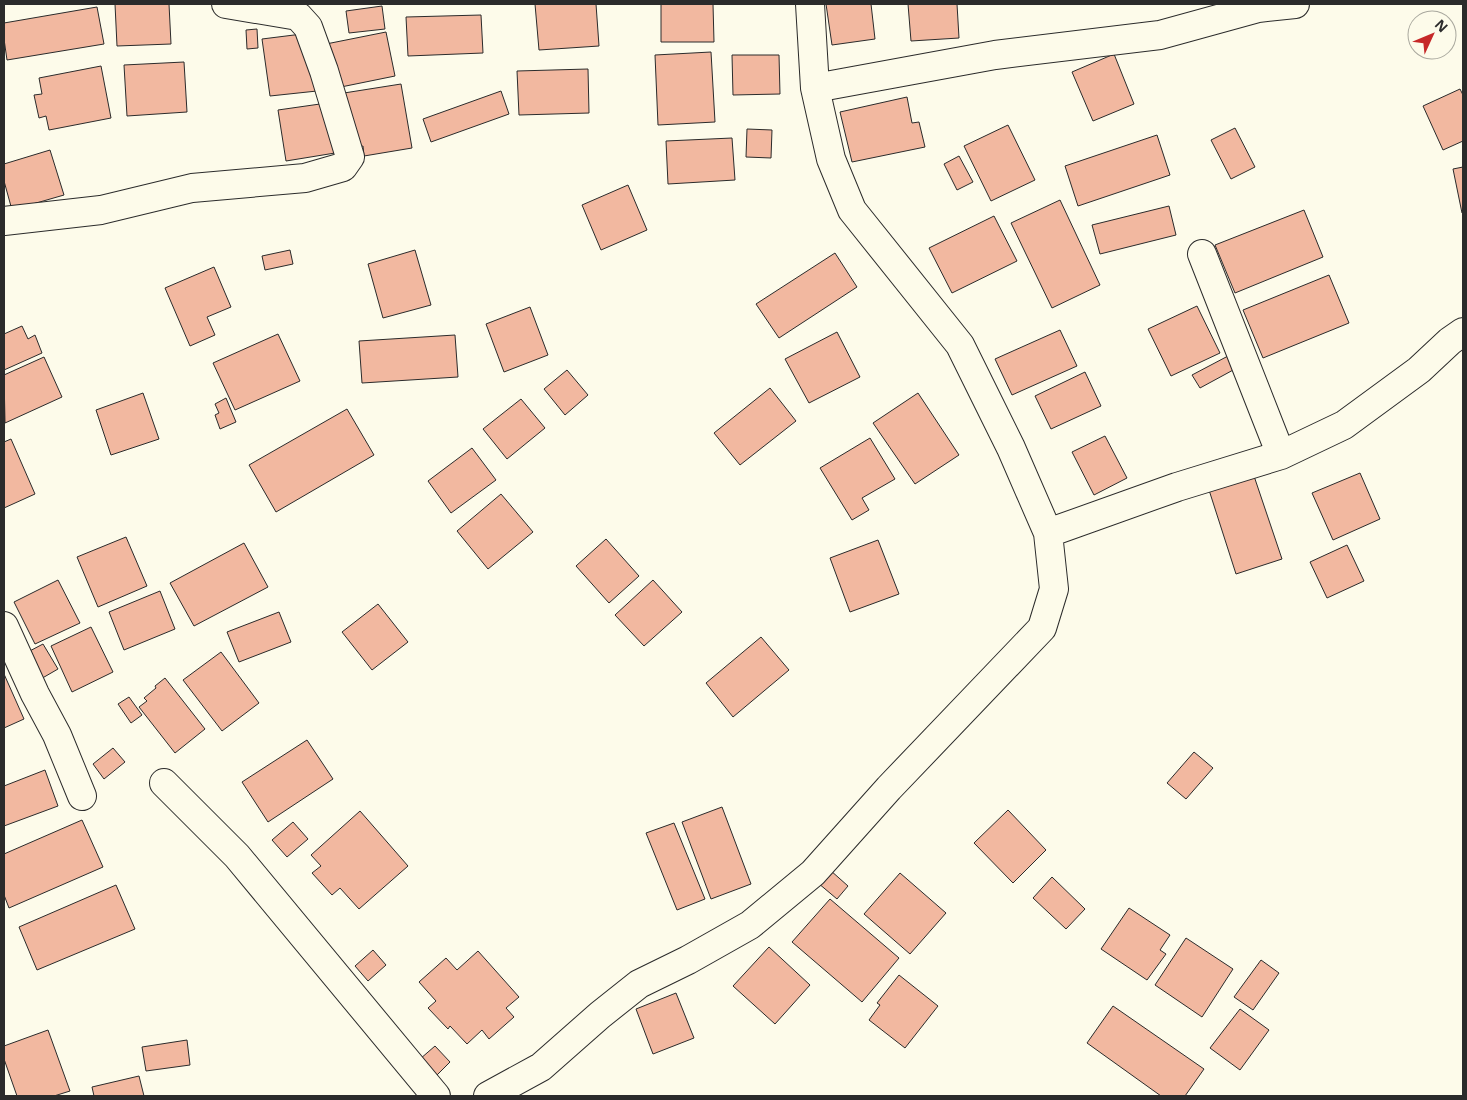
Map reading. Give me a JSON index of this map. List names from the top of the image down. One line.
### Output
{"north":"top right"}
